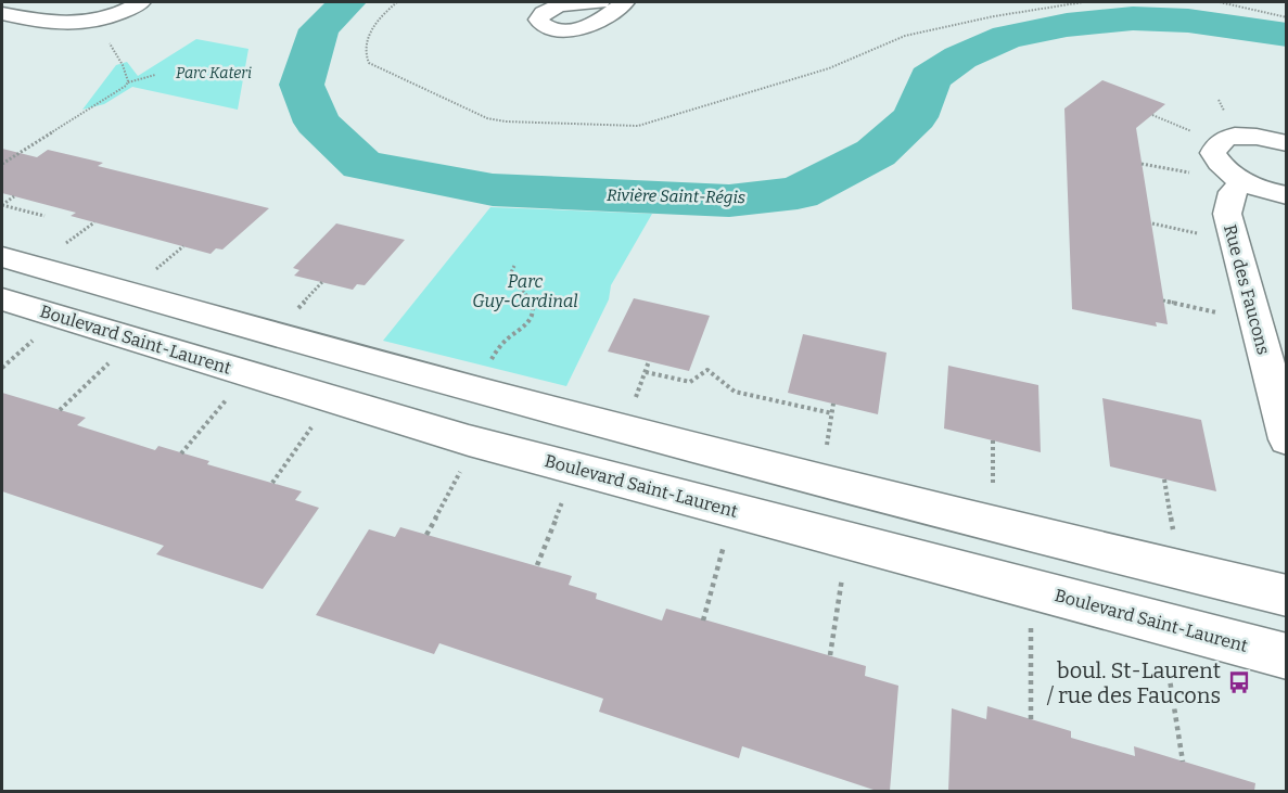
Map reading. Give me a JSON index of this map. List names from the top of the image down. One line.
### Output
{"streets":{"street":["Rue des Faucons","Boulevard Saint-Laurent"]},"water":["Rivière Saint-Régis"],"parks":["Parc Kateri","Parc Guy-Cardinal"],"places":{"bus stop":["boul. St-Laurent / rue des Faucons"]}}
